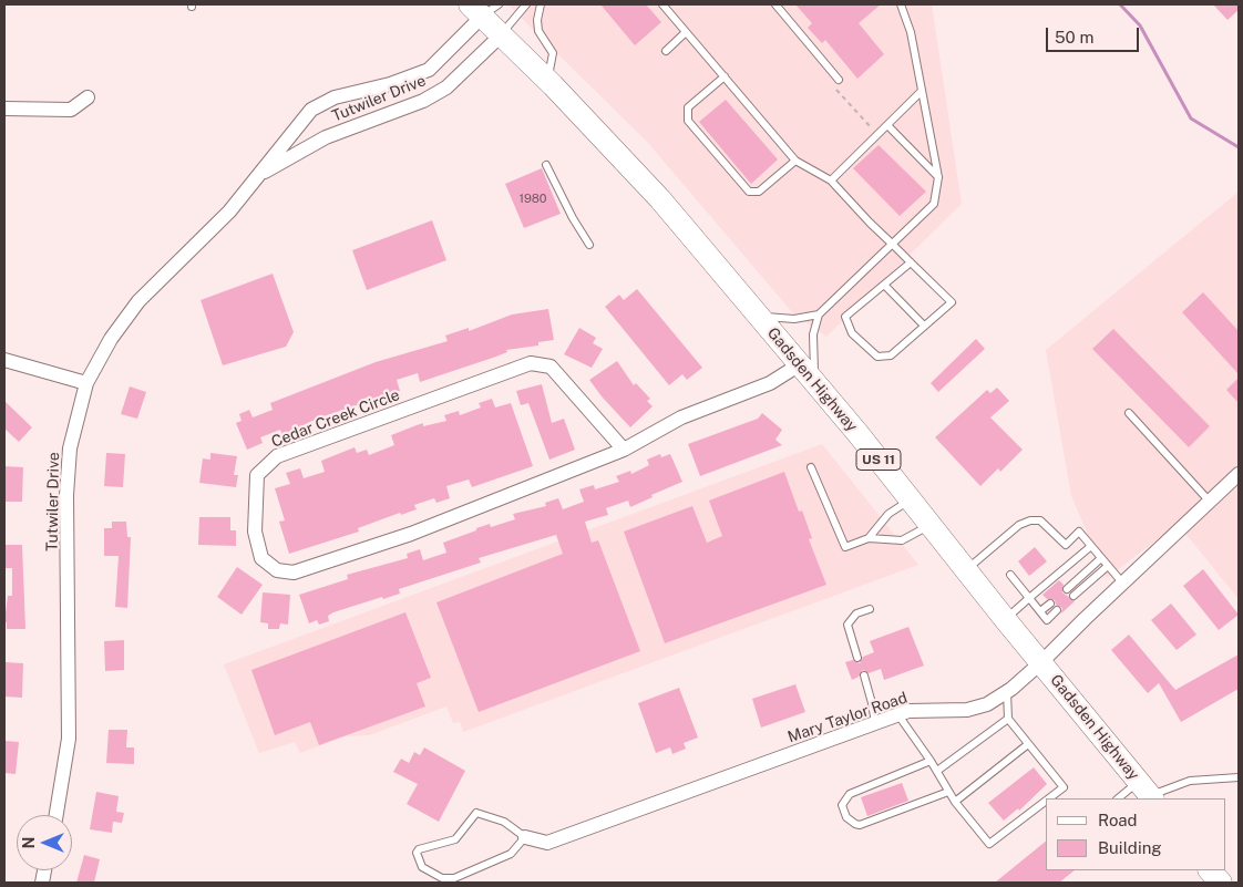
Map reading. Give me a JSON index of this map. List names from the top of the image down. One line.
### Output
{"streets":{"main road":["Gadsden Highway","US 11"],"street":["Tutwiler Drive","Cedar Creek Circle","Mary Taylor Road"]},"crossings":[["Tutwiler Drive","Gadsden Highway"],["Gadsden Highway","Cedar Creek Circle"],["Gadsden Highway","Mary Taylor Road"]],"house_numbers":["1980"],"legend":["Road","Building"],"scale_bar":"50 m","north":"left"}
